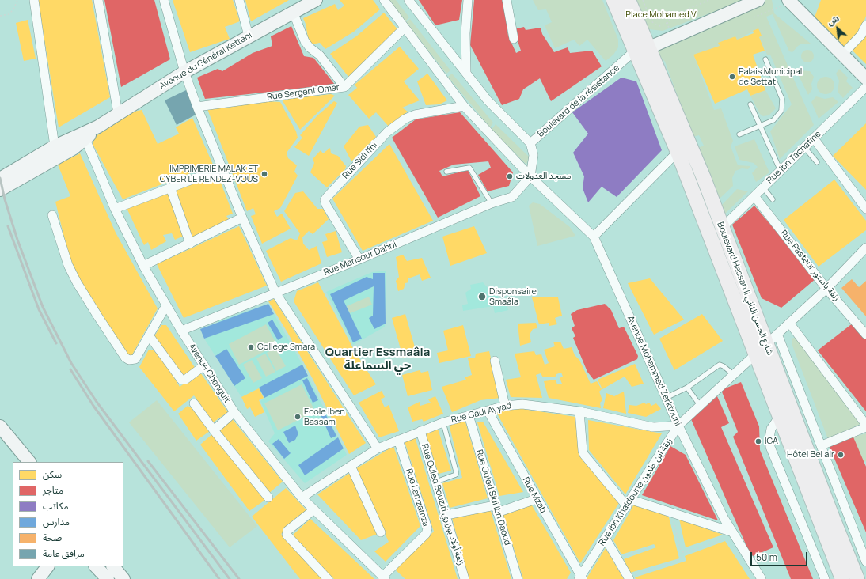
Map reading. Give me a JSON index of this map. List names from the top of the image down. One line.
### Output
{"streets":{"main road":["Boulevard Hassan II شارع الحسن الثاني"],"street":["Avenue du Général Kettani","Rue Sergent Omar","Boulevard de la résistance","Rue Ibn Tachafine","Rue Sidi Ifni","Rue Mansour Dahbi","Rue Pasteur زنقة باستور","Avenue Mohammed Zerktouni","Avenue Chenguit","Rue Cadi Ayyad","Rue Ibn Khaldoune زنقة ابن خلدون","Rue Mzab","Rue Lamzamza","Rue Ouled Sidi Ibn Daoud","Rue Ouled Bouziri زنقة أولاد بوزيري"]},"crossings":[["Avenue du Général Kettani","Avenue Chenguit"],["Boulevard de la résistance","Rue Mansour Dahbi"],["Boulevard de la résistance","Boulevard Hassan II شارع الحسن الثاني"],["Boulevard de la résistance","Avenue Mohammed Zerktouni"],["Rue Ibn Tachafine","Rue Pasteur زنقة باستور"],["Rue Ibn Tachafine","Boulevard Hassan II شارع الحسن الثاني"],["Rue Sidi Ifni","Rue Mansour Dahbi"],["Rue Sidi Ifni","Avenue Mohammed Zerktouni"],["Rue Mansour Dahbi","Avenue Mohammed Zerktouni"],["Rue Mansour Dahbi","Avenue Chenguit"],["Rue Pasteur زنقة باستور","Rue Ibn Khaldoune زنقة ابن خلدون"],["Boulevard Hassan II شارع الحسن الثاني","Rue Ibn Khaldoune زنقة ابن خلدون"],["Avenue Mohammed Zerktouni","Rue Cadi Ayyad"],["Avenue Mohammed Zerktouni","Rue Ibn Khaldoune زنقة ابن خلدون"],["Avenue Chenguit","Rue Cadi Ayyad"],["Avenue Chenguit","Rue Lamzamza"],["Rue Cadi Ayyad","Rue Ibn Khaldoune زنقة ابن خلدون"],["Rue Cadi Ayyad","Rue Mzab"],["Rue Cadi Ayyad","Rue Lamzamza"],["Rue Cadi Ayyad","Rue Ouled Sidi Ibn Daoud"],["Rue Cadi Ayyad","Rue Ouled Bouziri زنقة أولاد بوزيري"],["Rue Ibn Khaldoune زنقة ابن خلدون","Rue Mzab"]],"districts":["Quartier Essmaâla حي السماعلة"],"parks":["Place Mohamed V"],"places":["Palais Municipal de Settat","IMPRIMERIE MALAK ET CYBER LE RENDEZ-VOUS","مسجد العدولات","Disponsaire Smaâla","Collège Smara","Ecole Iben Bassam","IGA","Hôtel Bel air"],"legend":["سكن","متاجر","مكاتب","مدارس","صحة","مرافق عامة"],"scale_bar":"50 m","north":"top left"}
